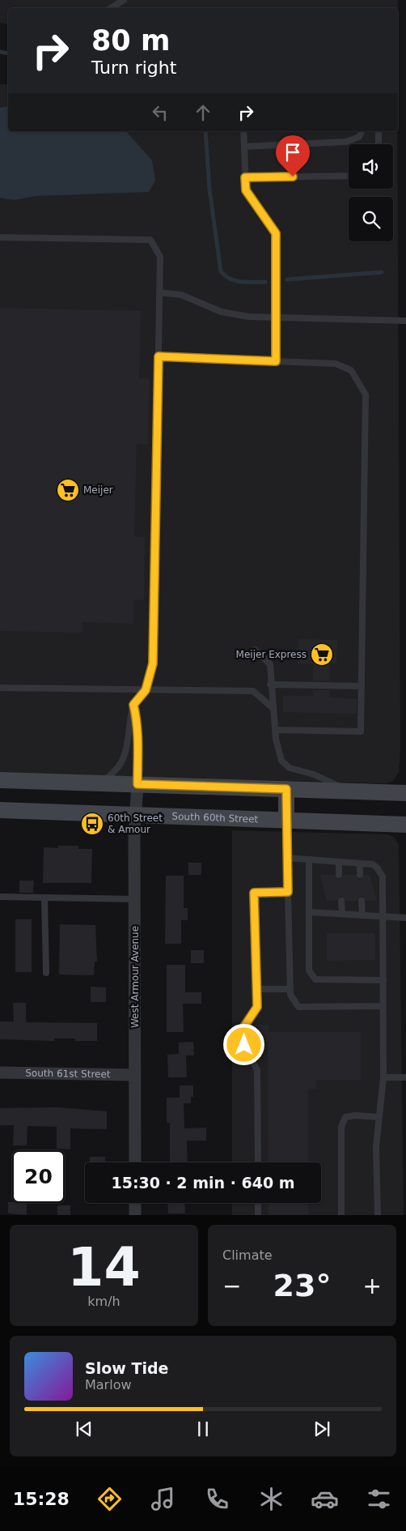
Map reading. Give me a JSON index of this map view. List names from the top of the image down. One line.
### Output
{"streets":{"main road":["South 60th Street"],"street":["West Armour Avenue","South 61st Street"]},"crossings":[["South 60th Street","West Armour Avenue"],["West Armour Avenue","South 61st Street"]],"places":{"supermarket":["Meijer","Meijer Express"],"bus stop":["60th Street & Amour"]},"page":{"turn":["80 m","Turn right"],"limit":"20","trip":"15:30 · 2 min · 640 m","tile":[["14","km/h"],"Climate"],"heat":["−","23°","+"],"song":["Slow Tide","Marlow"],"tabs":"15:28"}}
